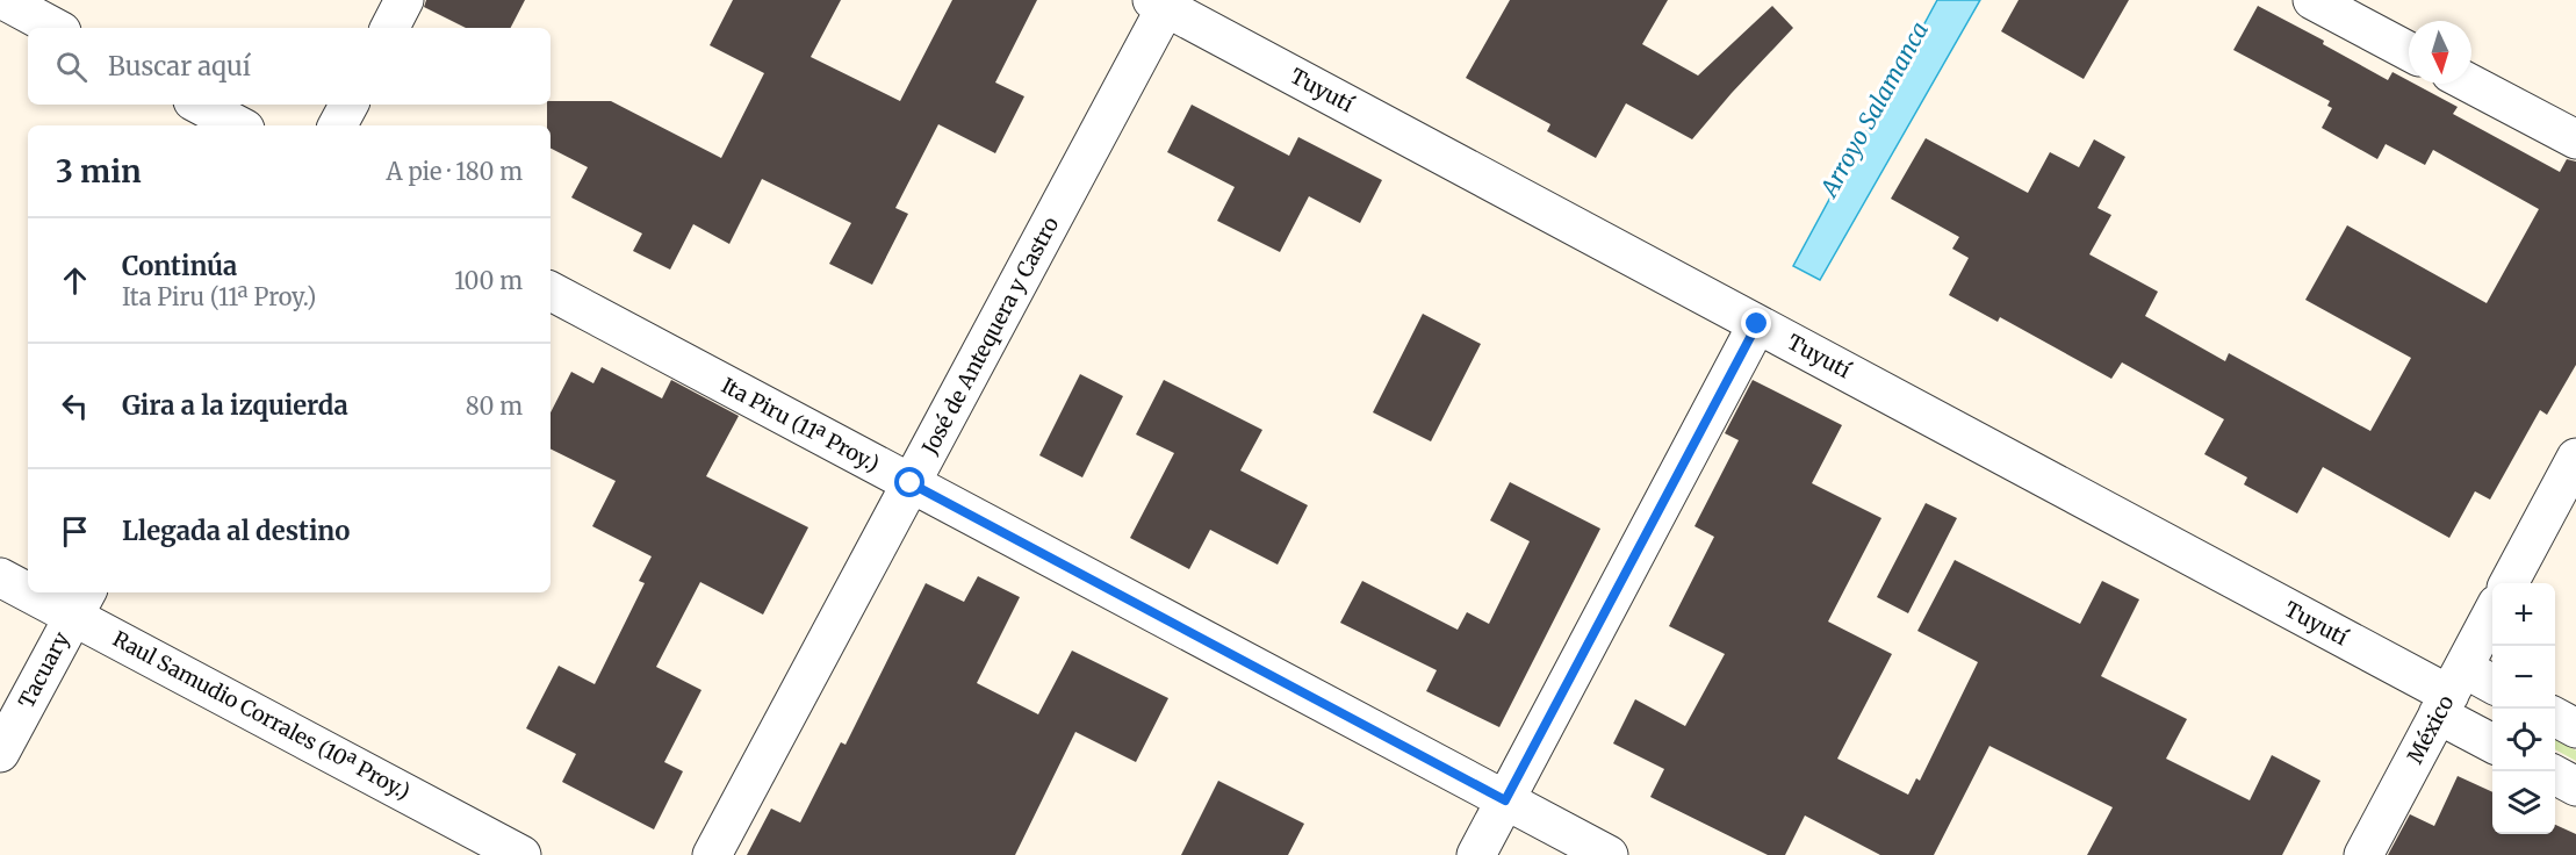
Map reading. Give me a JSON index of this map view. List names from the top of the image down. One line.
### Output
{"streets":{"street":["Tuyutí","José de Antequera y Castro","Ita Piru (11ª Proy.)","Tacuary","Raul Samudio Corrales (10ª Proy.)","México"]},"crossings":[["Tuyutí","José de Antequera y Castro"],["Tuyutí","México"],["José de Antequera y Castro","Ita Piru (11ª Proy.)"],["Tacuary","Raul Samudio Corrales (10ª Proy.)"]],"water":["Arroyo Salamanca"],"north":"bottom","page":{"search":"Buscar aquí","heading":["3 min","A pie · 180 m"],"list":[["Continúa","Ita Piru (11ª Proy.)","100 m"],["Gira a la izquierda","80 m"],"Llegada al destino"],"map_buttons":["+","−"]}}
